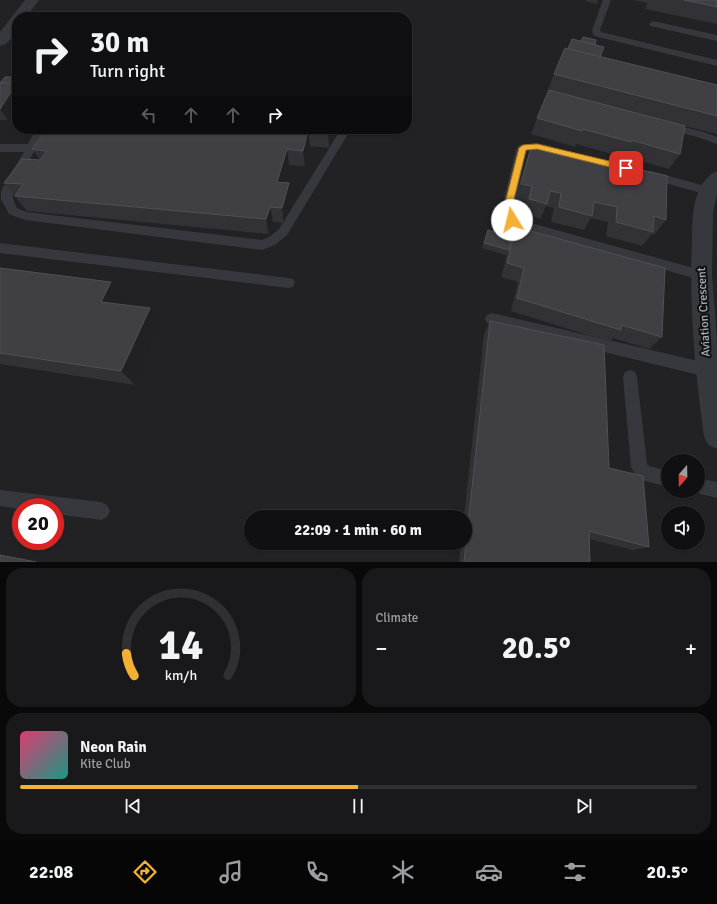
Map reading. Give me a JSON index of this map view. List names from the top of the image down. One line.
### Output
{"streets":{"street":["Aviation Crescent"]},"north":"bottom","page":{"turn":["30 m","Turn right"],"limit":"20","trip":"22:09 · 1 min · 60 m","tile":"Climate","heat":["−","20.5°","+"],"song":["Neon Rain","Kite Club"],"tabs":["22:08","20.5°"],"gauge":["14","km/h"]}}
